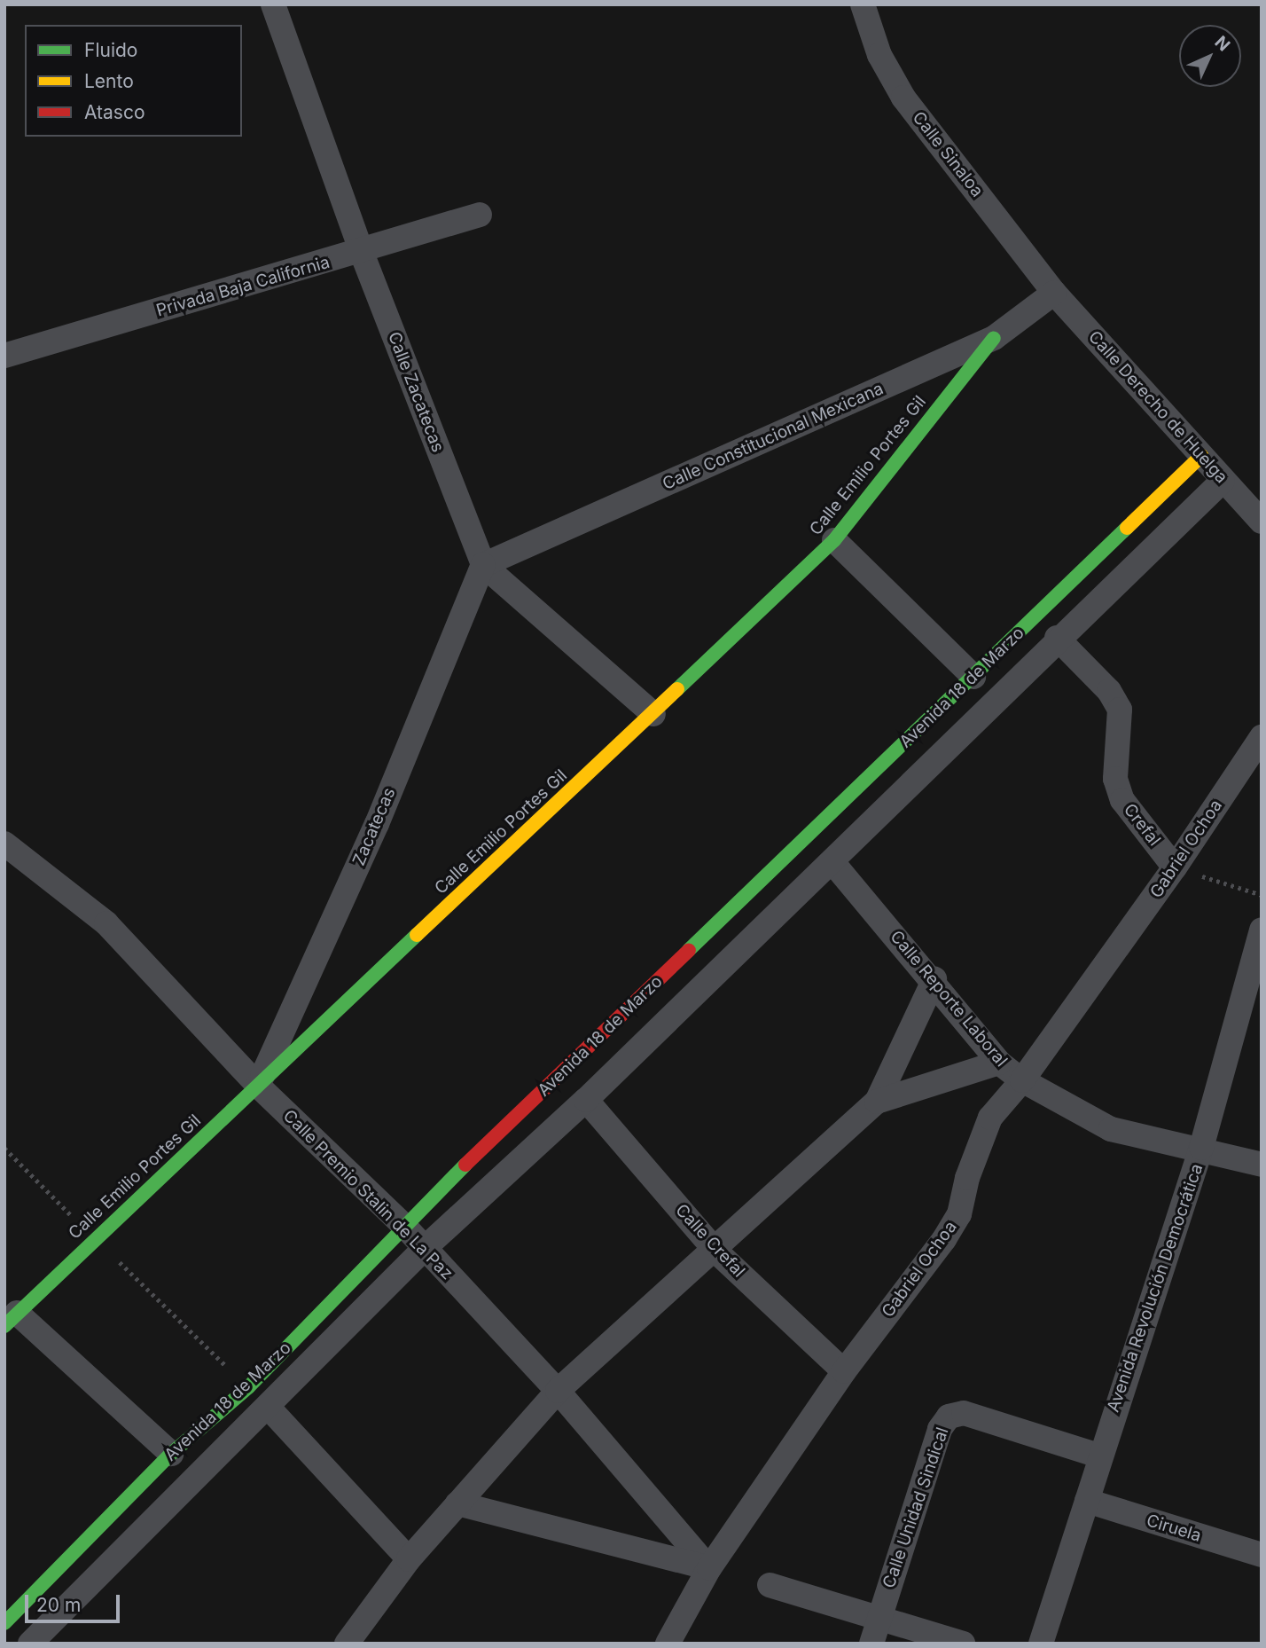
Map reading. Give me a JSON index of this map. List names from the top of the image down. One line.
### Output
{"streets":{"street":["Calle Sinaloa","Privada Baja California","Calle Zacatecas","Calle Derecho de Huelga","Calle Constitucional Mexicana","Calle Emilio Portes Gil","Avenida 18 de Marzo","Crefal","Zacatecas","Gabriel Ochoa","Calle Reporte Laboral","Calle Premio Stalin de La Paz","Calle Crefal","Avenida Revolución Democrática","Calle Unidad Sindical","Ciruela"]},"crossings":[["Calle Sinaloa","Calle Derecho de Huelga"],["Calle Sinaloa","Calle Constitucional Mexicana"],["Privada Baja California","Calle Zacatecas"],["Calle Zacatecas","Calle Constitucional Mexicana"],["Calle Zacatecas","Calle Emilio Portes Gil"],["Calle Zacatecas","Zacatecas"],["Calle Derecho de Huelga","Calle Constitucional Mexicana"],["Calle Derecho de Huelga","Avenida 18 de Marzo"],["Calle Constitucional Mexicana","Calle Emilio Portes Gil"],["Calle Constitucional Mexicana","Zacatecas"],["Calle Emilio Portes Gil","Zacatecas"],["Calle Emilio Portes Gil","Calle Premio Stalin de La Paz"],["Avenida 18 de Marzo","Crefal"],["Avenida 18 de Marzo","Calle Reporte Laboral"],["Avenida 18 de Marzo","Calle Premio Stalin de La Paz"],["Avenida 18 de Marzo","Calle Crefal"],["Crefal","Gabriel Ochoa"],["Zacatecas","Calle Premio Stalin de La Paz"],["Gabriel Ochoa","Calle Reporte Laboral"],["Gabriel Ochoa","Calle Premio Stalin de La Paz"],["Gabriel Ochoa","Calle Crefal"],["Calle Reporte Laboral","Avenida Revolución Democrática"],["Avenida Revolución Democrática","Calle Unidad Sindical"],["Avenida Revolución Democrática","Ciruela"]],"legend":["Fluido","Lento","Atasco"],"scale_bar":"20 m","north":"top right"}
